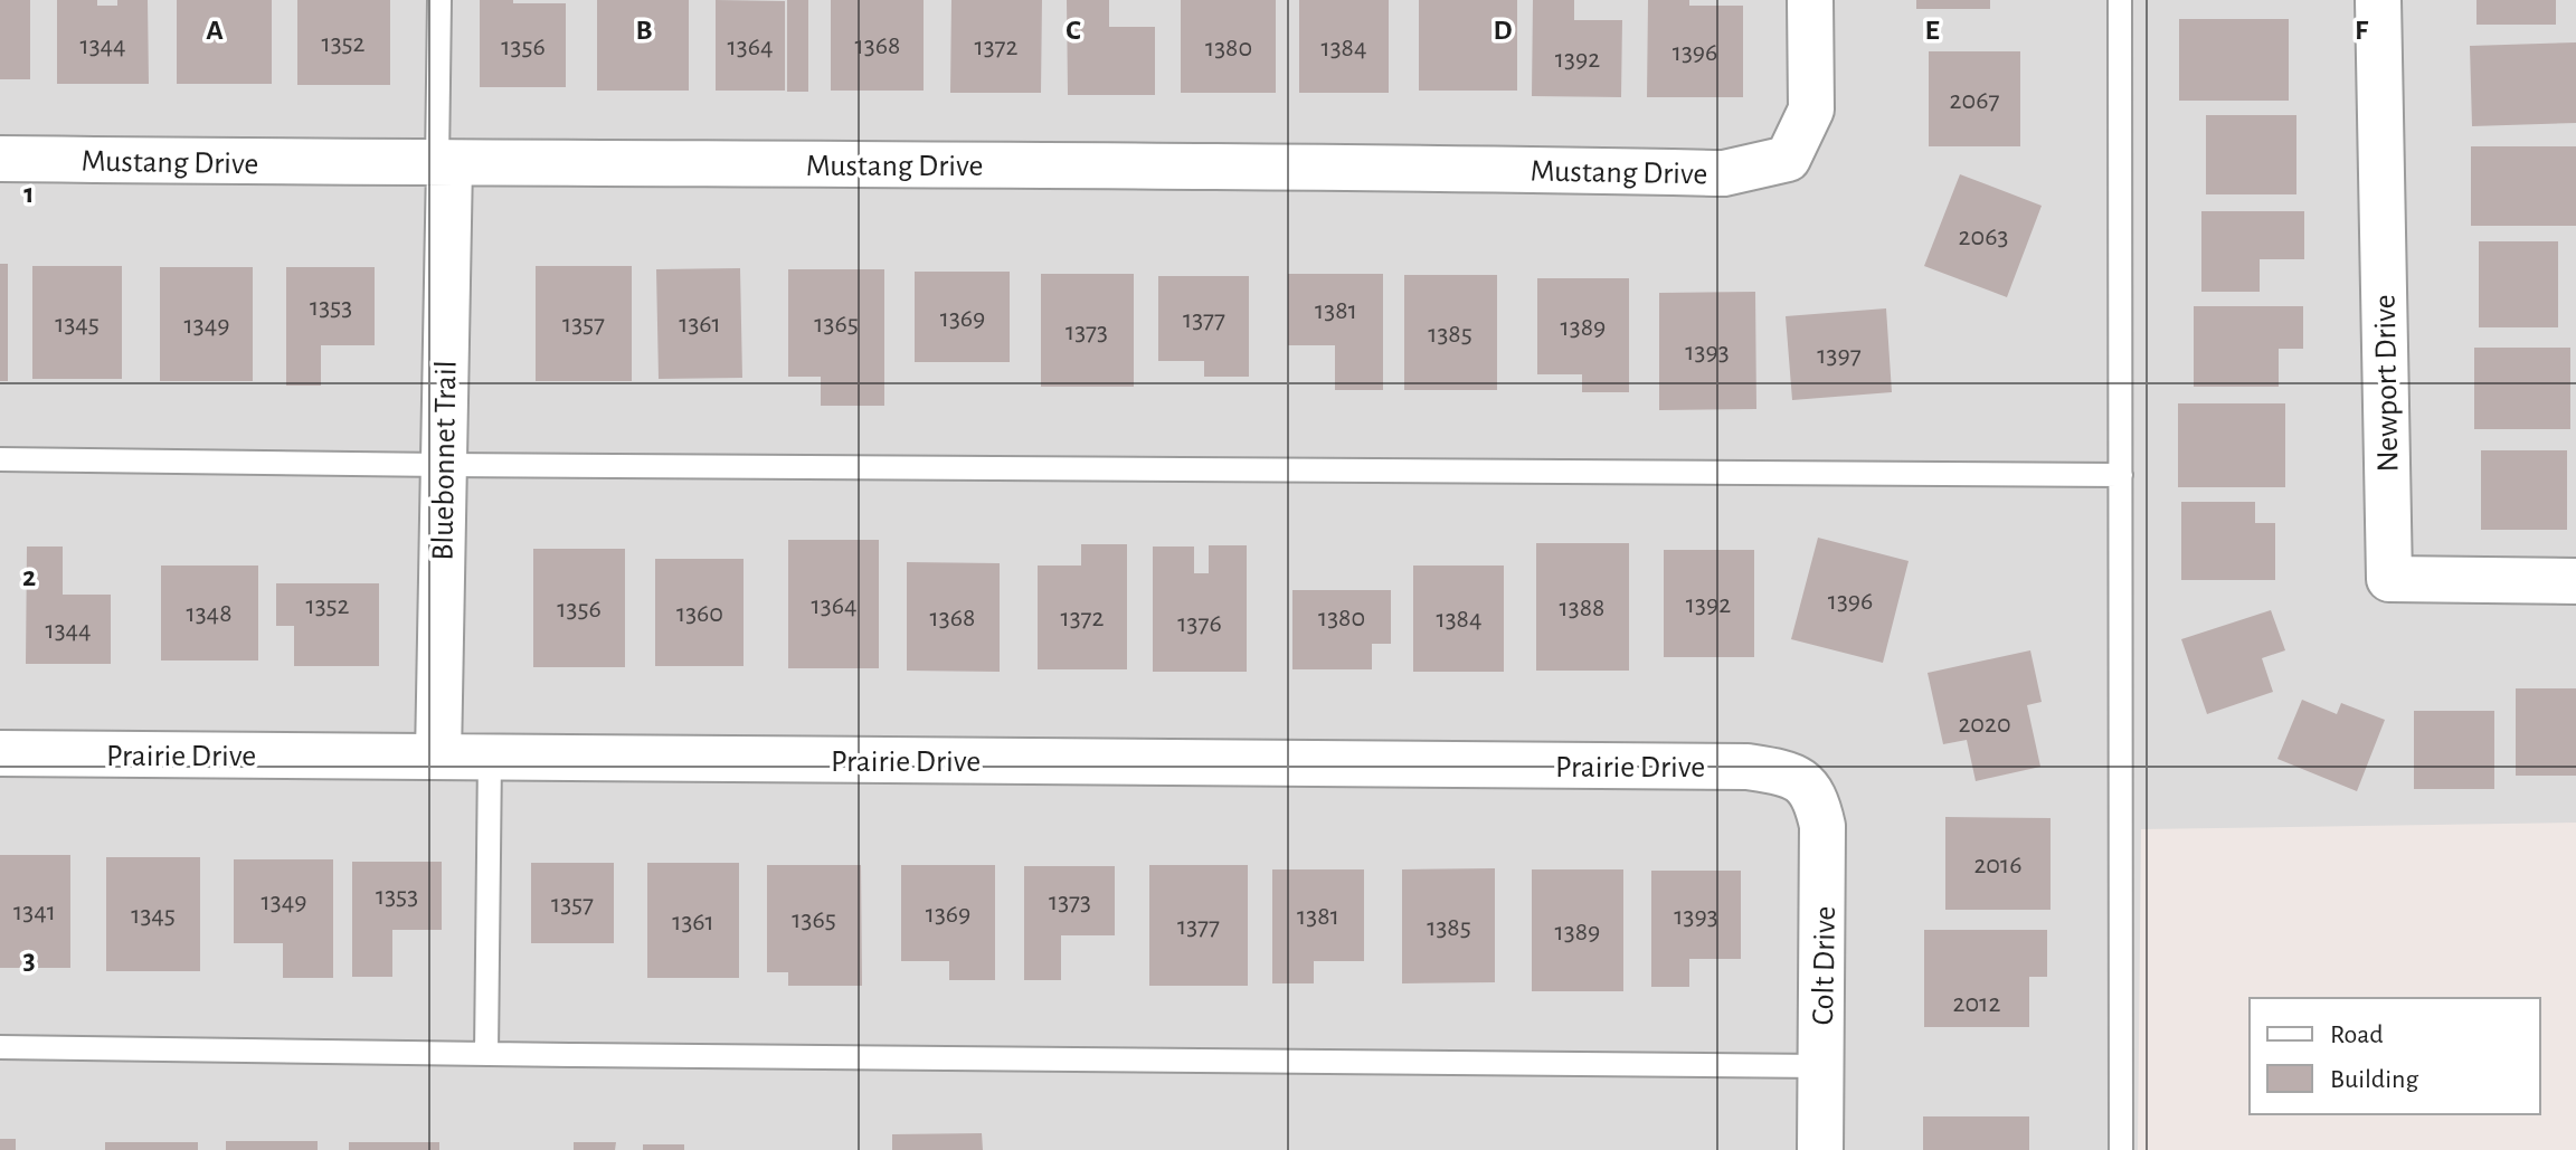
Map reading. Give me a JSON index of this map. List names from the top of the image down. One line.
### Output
{"streets":{"street":["Mustang Drive","Newport Drive","Bluebonnet Trail","Prairie Drive","Colt Drive"]},"crossings":[["Mustang Drive","Bluebonnet Trail"],["Bluebonnet Trail","Prairie Drive"],["Prairie Drive","Colt Drive"]],"house_numbers":["1352","1344","1368","1356","1364","1372","1380","1384","1396","1392","2067","2063","1353","1381","1369","1377","1345","1357","1361","1365","1349","1389","1373","1385","1393","1397","1396","1392","1352","1364","1388","1356","1348","1360","1368","1372","1380","1384","1376","1344","2020","2016","1353","1349","1373","1357","1341","1369","1345","1381","1393","1365","1361","1377","1385","1389","2012"],"legend":["Road","Building"],"grid":{"columns":["A","B","C","D","E","F"],"rows":["1","2","3"]}}
